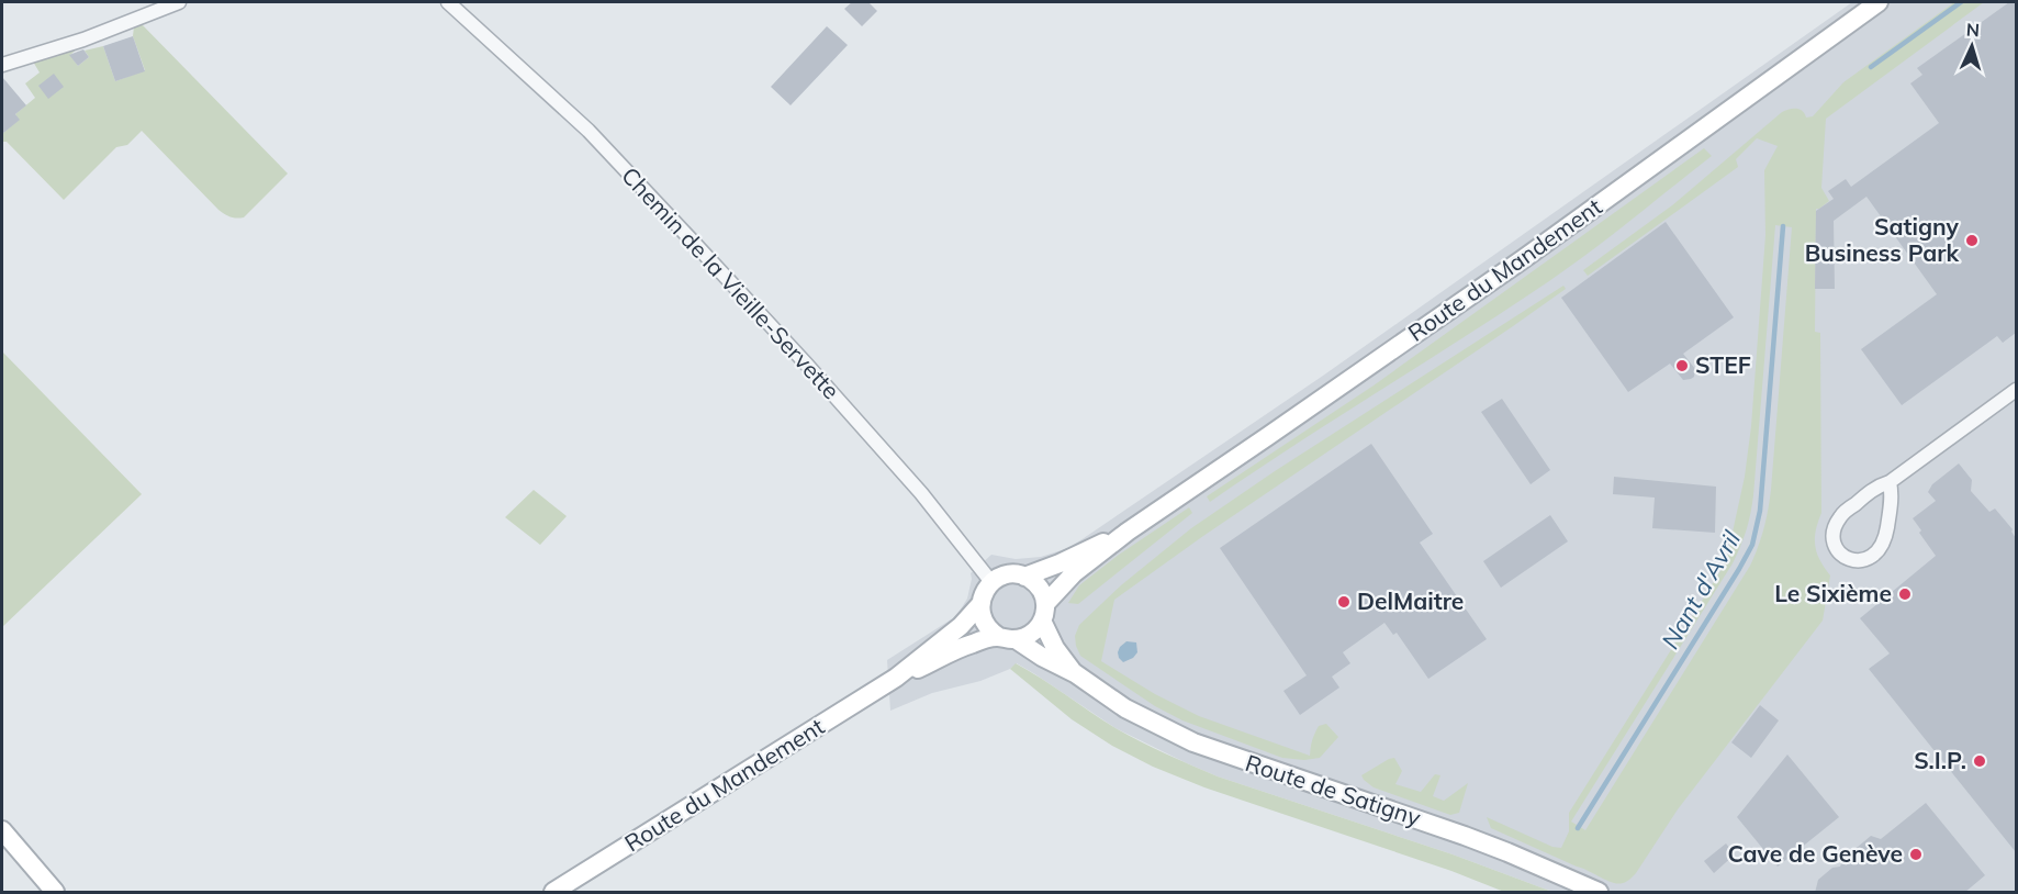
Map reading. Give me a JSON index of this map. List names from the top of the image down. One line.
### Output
{"streets":{"main road":["Route du Mandement","Route de Satigny"],"street":["Chemin de la Vieille-Servette"]},"crossings":[["Route du Mandement","Chemin de la Vieille-Servette"],["Route du Mandement","Route de Satigny"],["Chemin de la Vieille-Servette","Route de Satigny"]],"water":["Nant d'Avril"],"places":["Satigny Business Park","STEF","Le Sixième","DelMaitre","S.I.P.","Cave de Genève"],"north":"top"}
